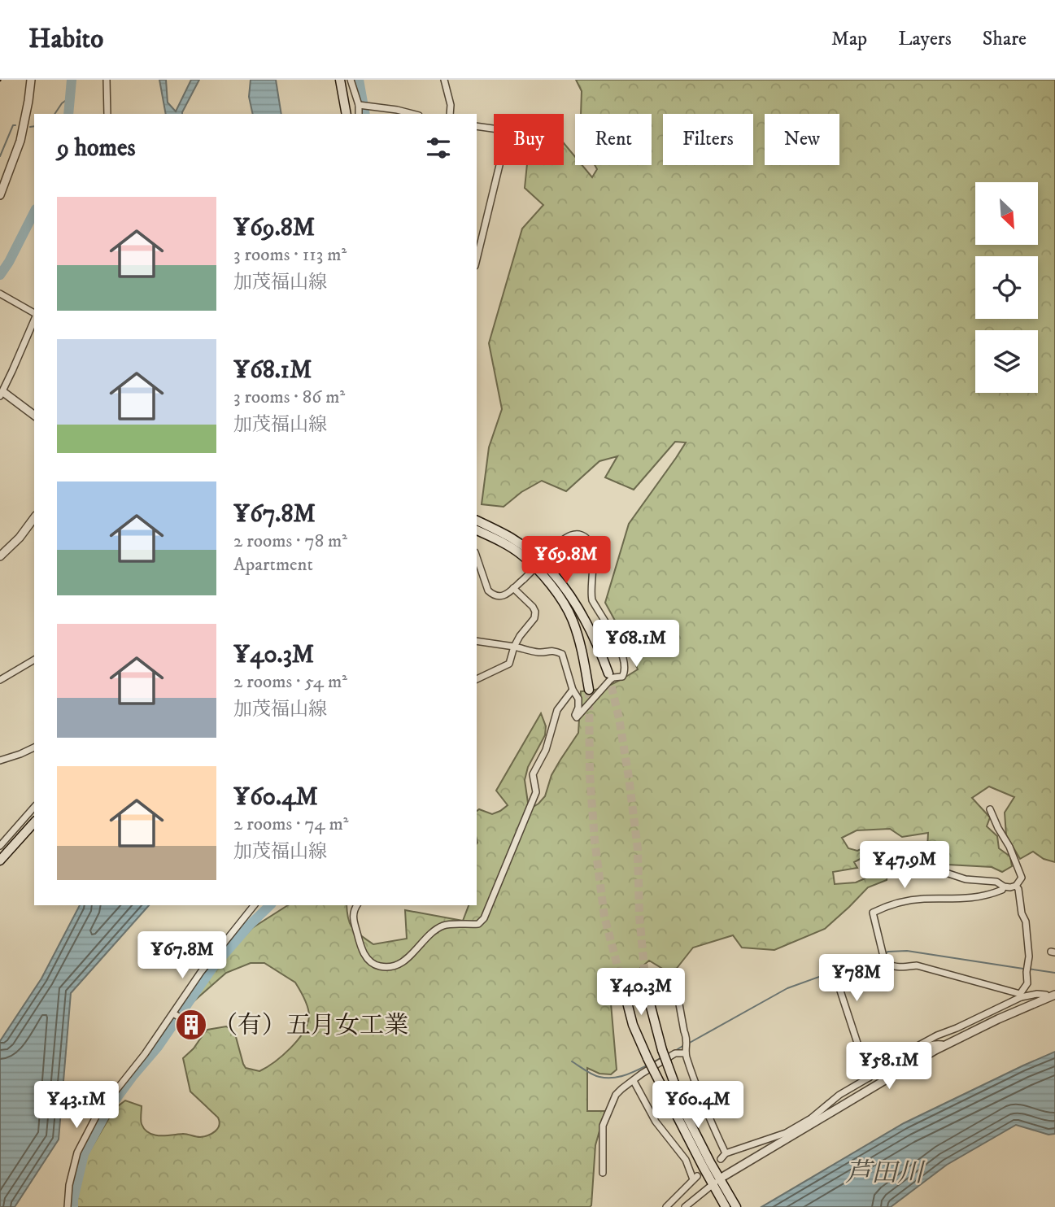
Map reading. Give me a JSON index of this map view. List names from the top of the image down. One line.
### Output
{"water":["芦田川"],"places":{"building":["（有）五月女工業"]},"north":"bottom right","page":{"header":"Habito","nav":["Map","Layers","Share"],"chip":["Buy","Rent","Filters","New"],"heading":"9 homes","list":[{"name":"¥69.8M","note":"3 rooms · 113 m² · 加茂福山線"},{"name":"¥68.1M","note":"3 rooms · 86 m² · 加茂福山線"},{"name":"¥67.8M","note":"2 rooms · 78 m² · Apartment"},{"name":"¥40.3M","note":"2 rooms · 54 m² · 加茂福山線"},{"name":"¥60.4M","note":"2 rooms · 74 m² · 加茂福山線"}],"price":["¥69.8M","¥68.1M","¥47.9M","¥67.8M","¥78M","¥40.3M","¥58.1M","¥43.1M","¥60.4M"]}}
